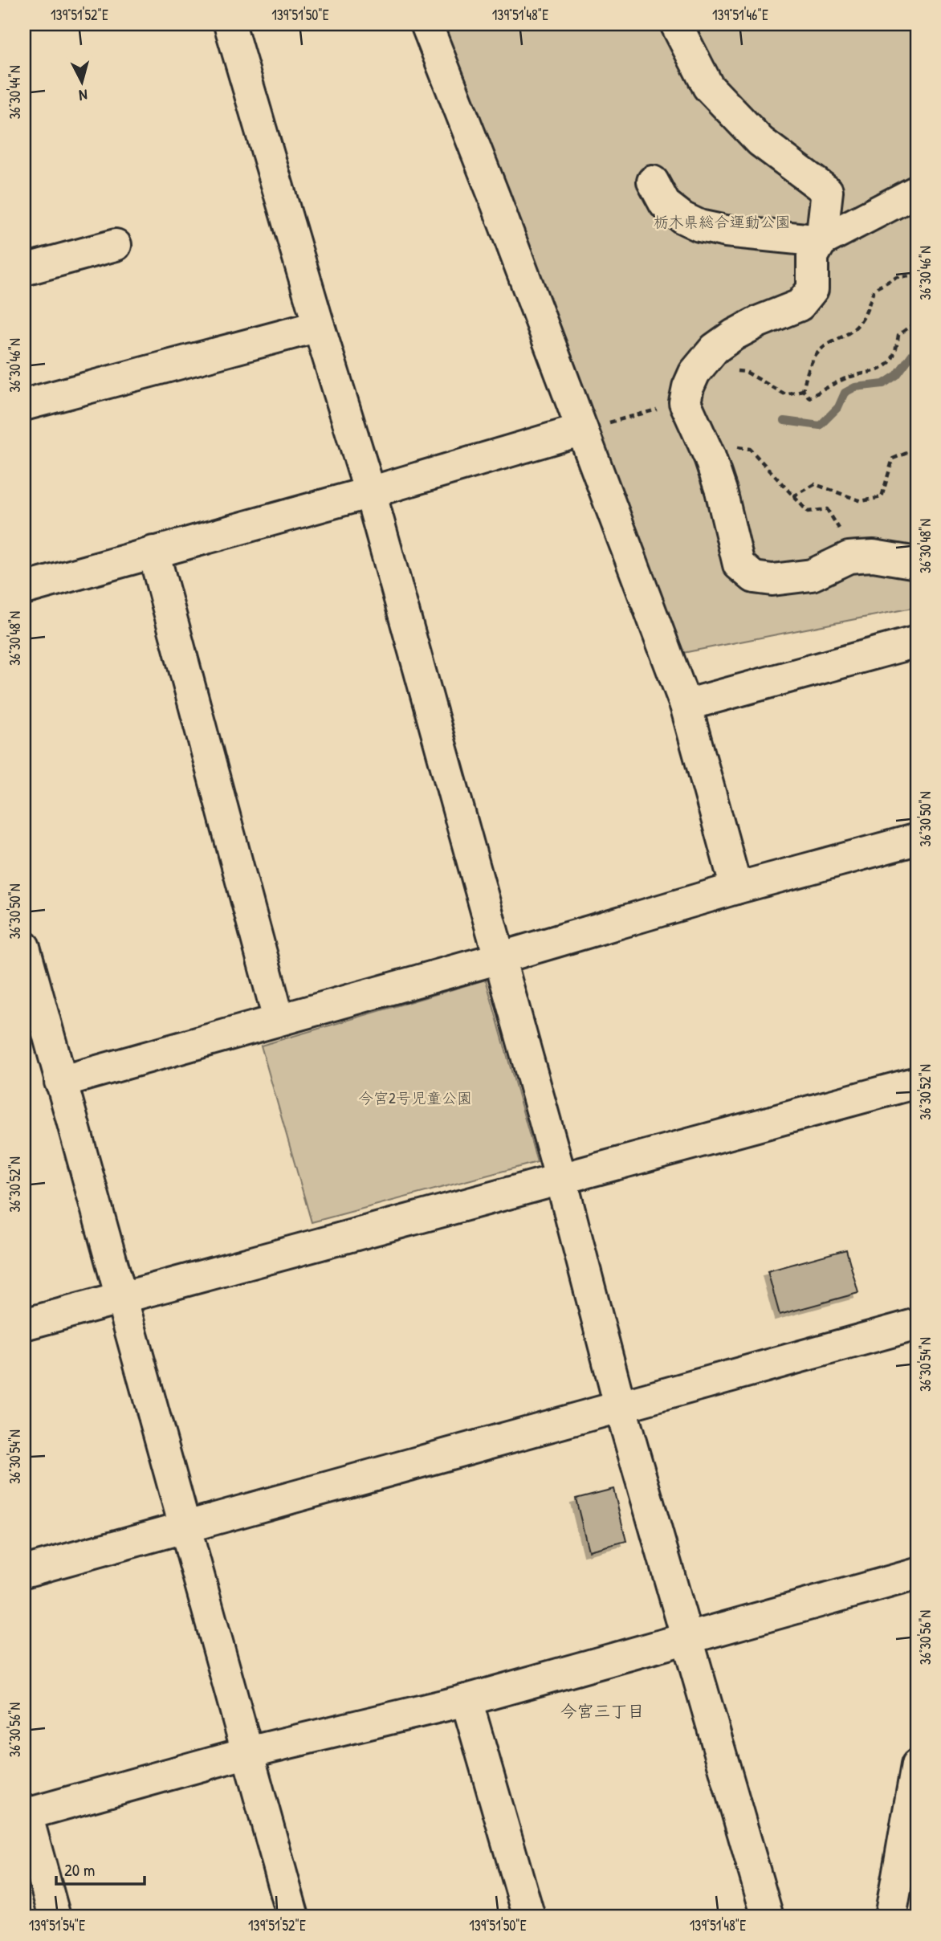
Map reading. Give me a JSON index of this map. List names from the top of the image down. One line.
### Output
{"districts":["今宮三丁目"],"parks":["栃木県総合運動公園","今宮2号児童公園"],"scale_bar":"20 m","north":"bottom","coordinates":["139°51'52\"E","139°51'50\"E","139°51'48\"E","139°51'46\"E","36°30'44\"N","36°30'46\"N","36°30'48\"N","36°30'50\"N","36°30'52\"N","36°30'54\"N","36°30'56\"N","139°51'54\"E"]}
